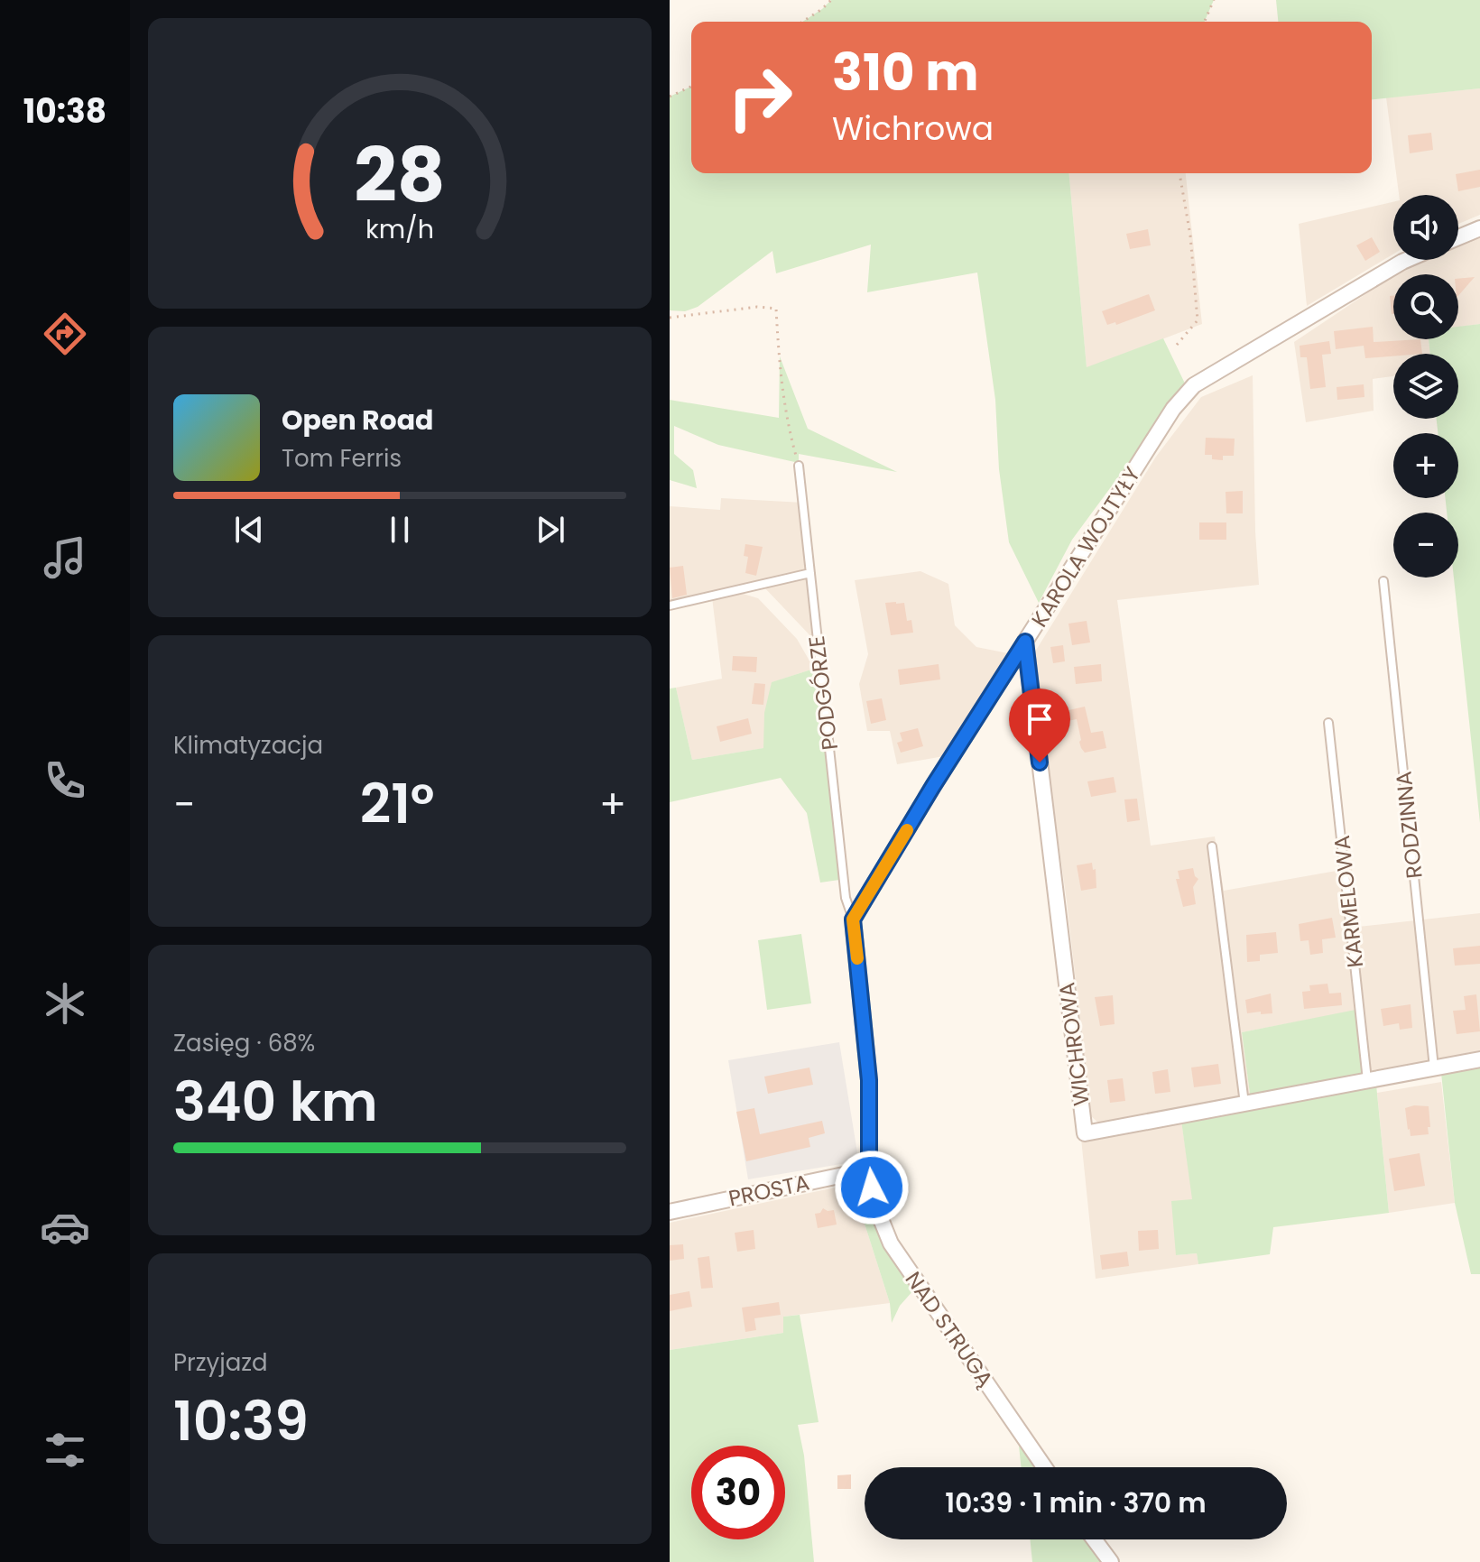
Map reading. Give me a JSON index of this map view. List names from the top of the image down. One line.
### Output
{"streets":{"street":["KAROLA WOJTYŁY","WICHROWA","PROSTA","NAD STRUGĄ"],"lane":["PODGÓRZE","RODZINNA","KARMELOWA"]},"crossings":[["KAROLA WOJTYŁY","PODGÓRZE"],["KAROLA WOJTYŁY","WICHROWA"],["RODZINNA","WICHROWA"],["KARMELOWA","WICHROWA"],["PROSTA","NAD STRUGĄ"]],"page":{"tabs":"10:38","turn":["310 m","Wichrowa"],"map_buttons":["+","−"],"song":["Open Road","Tom Ferris"],"tile":["Klimatyzacja",["Zasięg · 68%","340 km"],["Przyjazd","10:39"]],"heat":["−","21°","+"],"limit":"30","trip":"10:39 · 1 min · 370 m","gauge":["28","km/h"]}}
